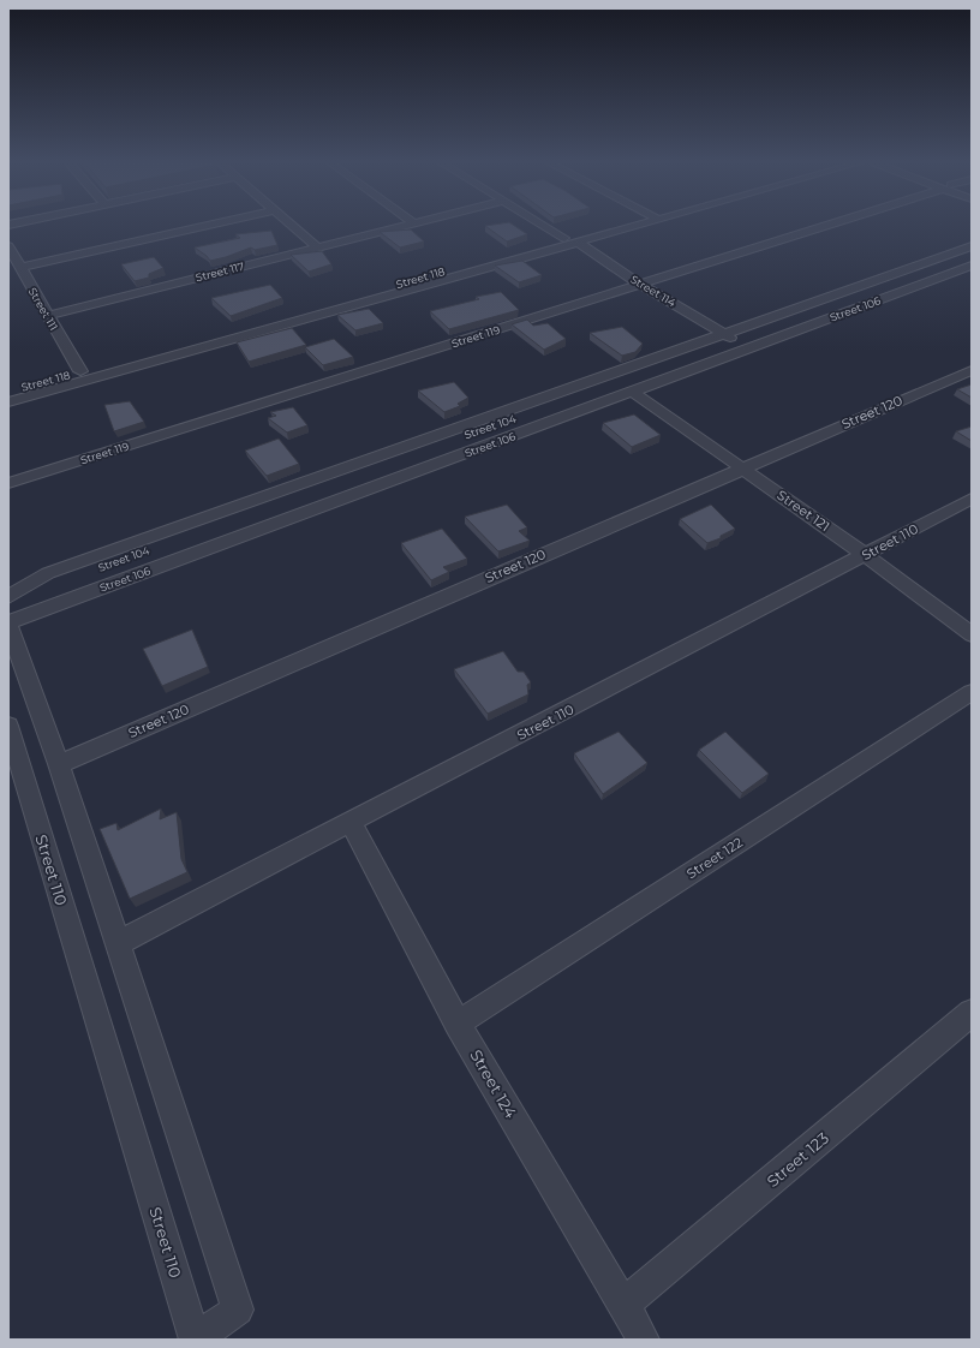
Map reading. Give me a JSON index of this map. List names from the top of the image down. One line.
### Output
{"streets":{"street":["Street 117","Street 118","Street 114","Street 111","Street 106","Street 119","Street 120","Street 104","Street 121","Street 110","Street 122","Street 124","Street 123"]},"crossings":[["Street 117","Street 111"],["Street 118","Street 111"],["Street 114","Street 119"],["Street 106","Street 121"],["Street 120","Street 121"],["Street 120","Street 110"],["Street 121","Street 110"],["Street 110","Street 124"],["Street 122","Street 124"],["Street 124","Street 123"]]}
